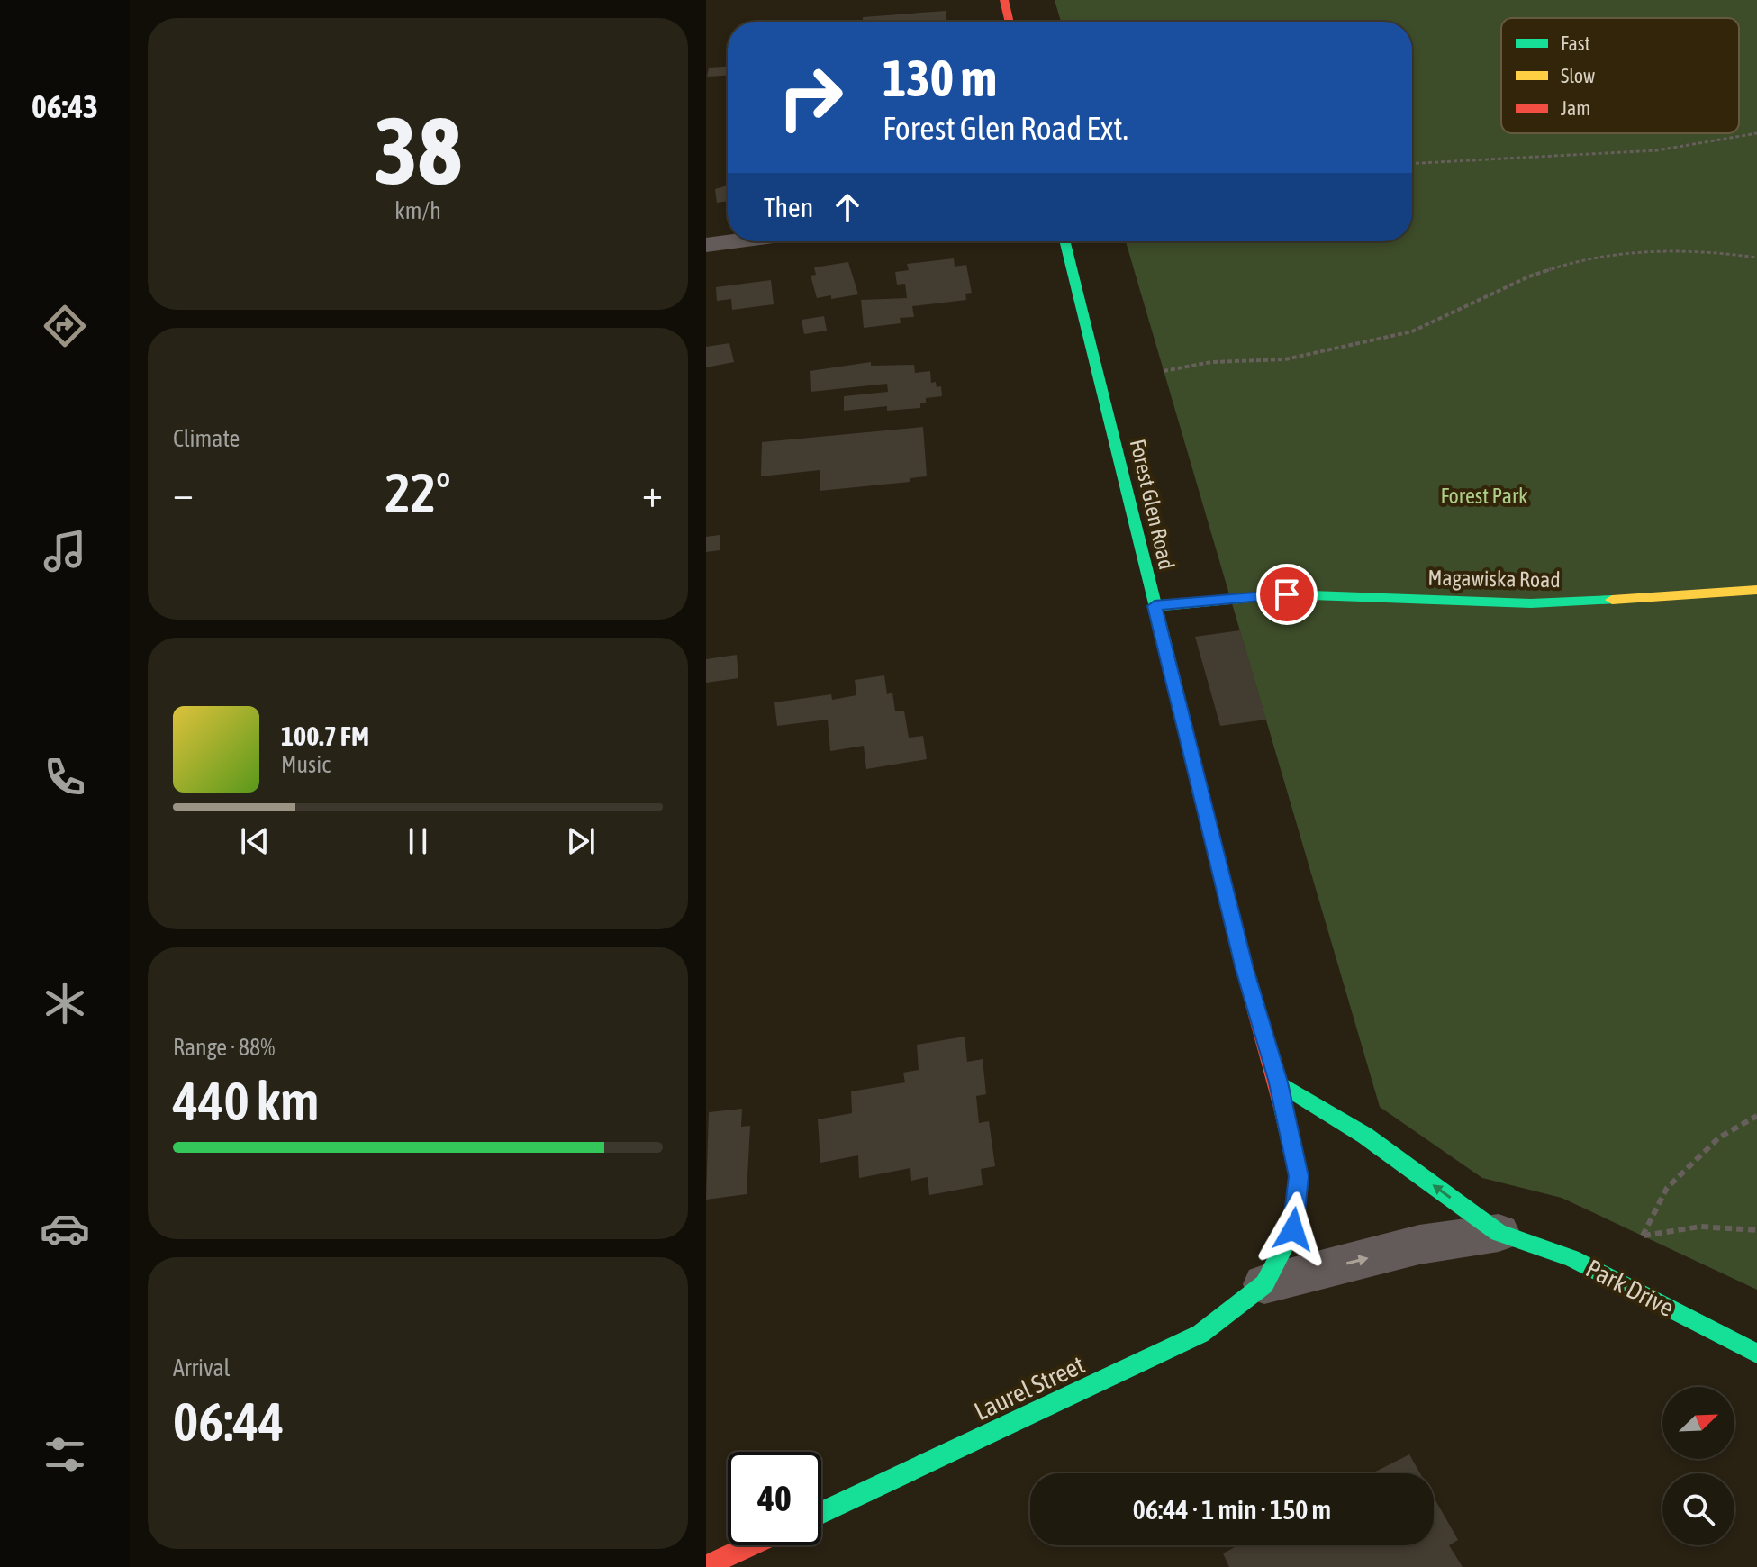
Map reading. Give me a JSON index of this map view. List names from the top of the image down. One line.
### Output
{"streets":{"street":["Forest Glen Road","Magawiska Road","Park Drive","Laurel Street"]},"crossings":[["Forest Glen Road","Magawiska Road"],["Forest Glen Road","Park Drive"],["Forest Glen Road","Laurel Street"],["Park Drive","Laurel Street"]],"parks":["Forest Park"],"legend":["Fast","Slow","Jam"],"north":"top right","page":{"tabs":"06:43","tile":[["38","km/h"],"Climate",["Range · 88%","440 km"],["Arrival","06:44"]],"turn":["130 m","Forest Glen Road Ext."],"then":"Then","heat":["−","22°","+"],"song":["100.7 FM","Music"],"limit":"40","trip":"06:44 · 1 min · 150 m"}}
